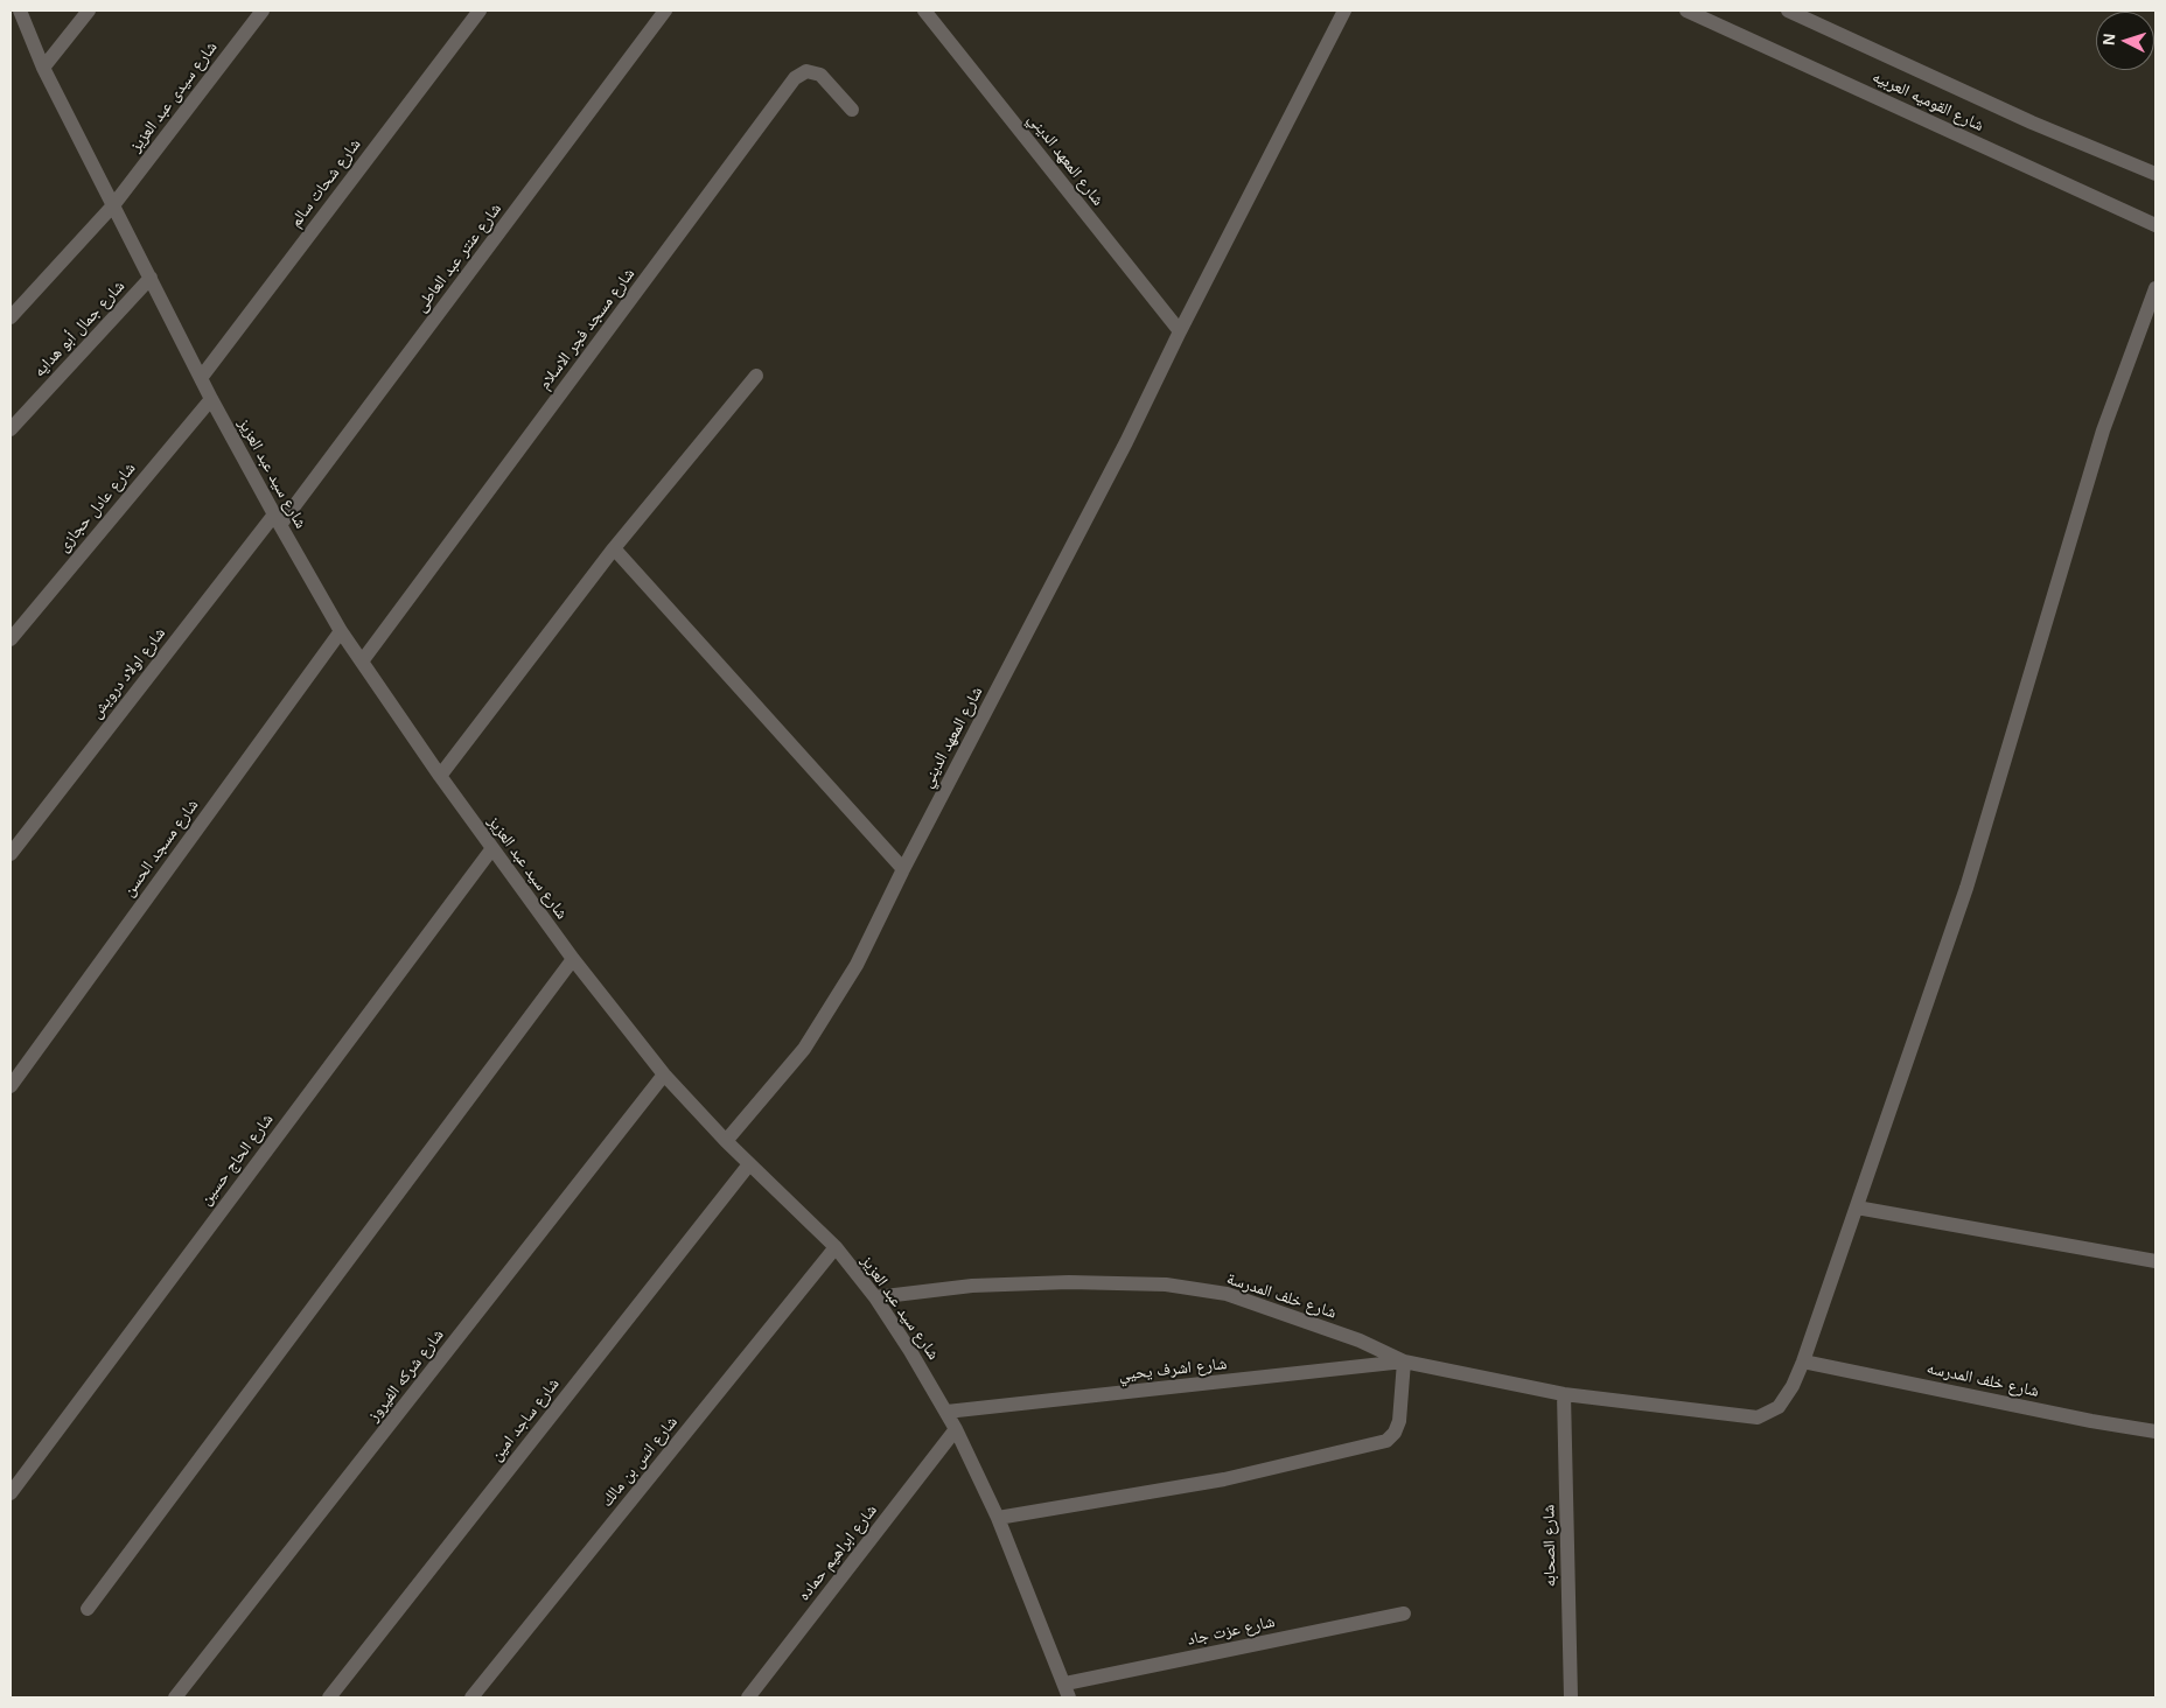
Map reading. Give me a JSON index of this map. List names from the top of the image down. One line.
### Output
{"streets":{"street":["شارع سيدى عبد العزيز","شارع القوميه العربيه","شارع المعهد الديني","شارع شحات سالم","شارع عنتر عبد العاطى","شارع جمال أبو هدايه","شارع مسجد فجر الاسلام","شارع سيد عبد العزيز","شارع عادل حجازى","شارع اولاد درويش","شارع مسجد الحسن","شارع الحاج حسين","شارع خلف المدرسة","شارع اشرف يحيي","شارع شركه الفيروز","شارع خلف المدرسه","شارع ساجد امين","شارع انس بن مالك","شارع الصحابه","شارع ابراهيم حماده","شارع عزت جاد"]},"crossings":[["شارع سيدى عبد العزيز","شارع سيد عبد العزيز"],["شارع المعهد الديني","شارع سيد عبد العزيز"],["شارع شحات سالم","شارع سيد عبد العزيز"],["شارع عنتر عبد العاطى","شارع سيد عبد العزيز"],["شارع عنتر عبد العاطى","شارع اولاد درويش"],["شارع جمال أبو هدايه","شارع سيد عبد العزيز"],["شارع مسجد فجر الاسلام","شارع سيد عبد العزيز"],["شارع سيد عبد العزيز","شارع عادل حجازى"],["شارع سيد عبد العزيز","شارع اولاد درويش"],["شارع سيد عبد العزيز","شارع مسجد الحسن"],["شارع سيد عبد العزيز","شارع الحاج حسين"],["شارع سيد عبد العزيز","شارع خلف المدرسة"],["شارع سيد عبد العزيز","شارع اشرف يحيي"],["شارع سيد عبد العزيز","شارع شركه الفيروز"],["شارع سيد عبد العزيز","شارع ساجد امين"],["شارع سيد عبد العزيز","شارع انس بن مالك"],["شارع سيد عبد العزيز","شارع ابراهيم حماده"],["شارع سيد عبد العزيز","شارع عزت جاد"],["شارع خلف المدرسة","شارع اشرف يحيي"],["شارع خلف المدرسة","شارع خلف المدرسه"],["شارع خلف المدرسة","شارع الصحابه"]],"north":"left"}
